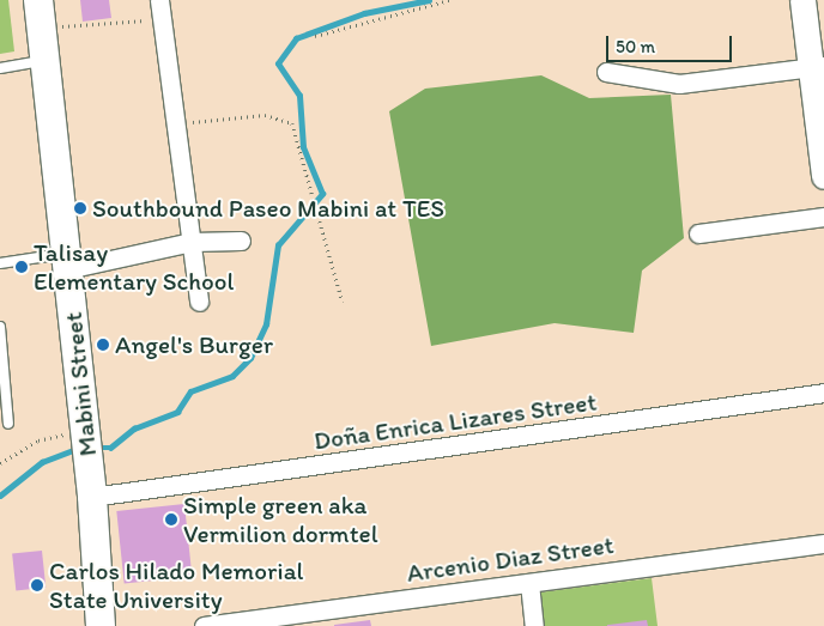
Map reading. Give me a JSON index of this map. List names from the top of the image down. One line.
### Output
{"streets":{"main road":["Mabini Street"],"street":["Doña Enrica Lizares Street","Arcenio Diaz Street"]},"crossings":[["Mabini Street","Doña Enrica Lizares Street"]],"places":["Southbound Paseo Mabini at TES","Talisay Elementary School","Angel's Burger","Simple green aka Vermilion dormtel","Carlos Hilado Memorial State University"],"scale_bar":"50 m"}
